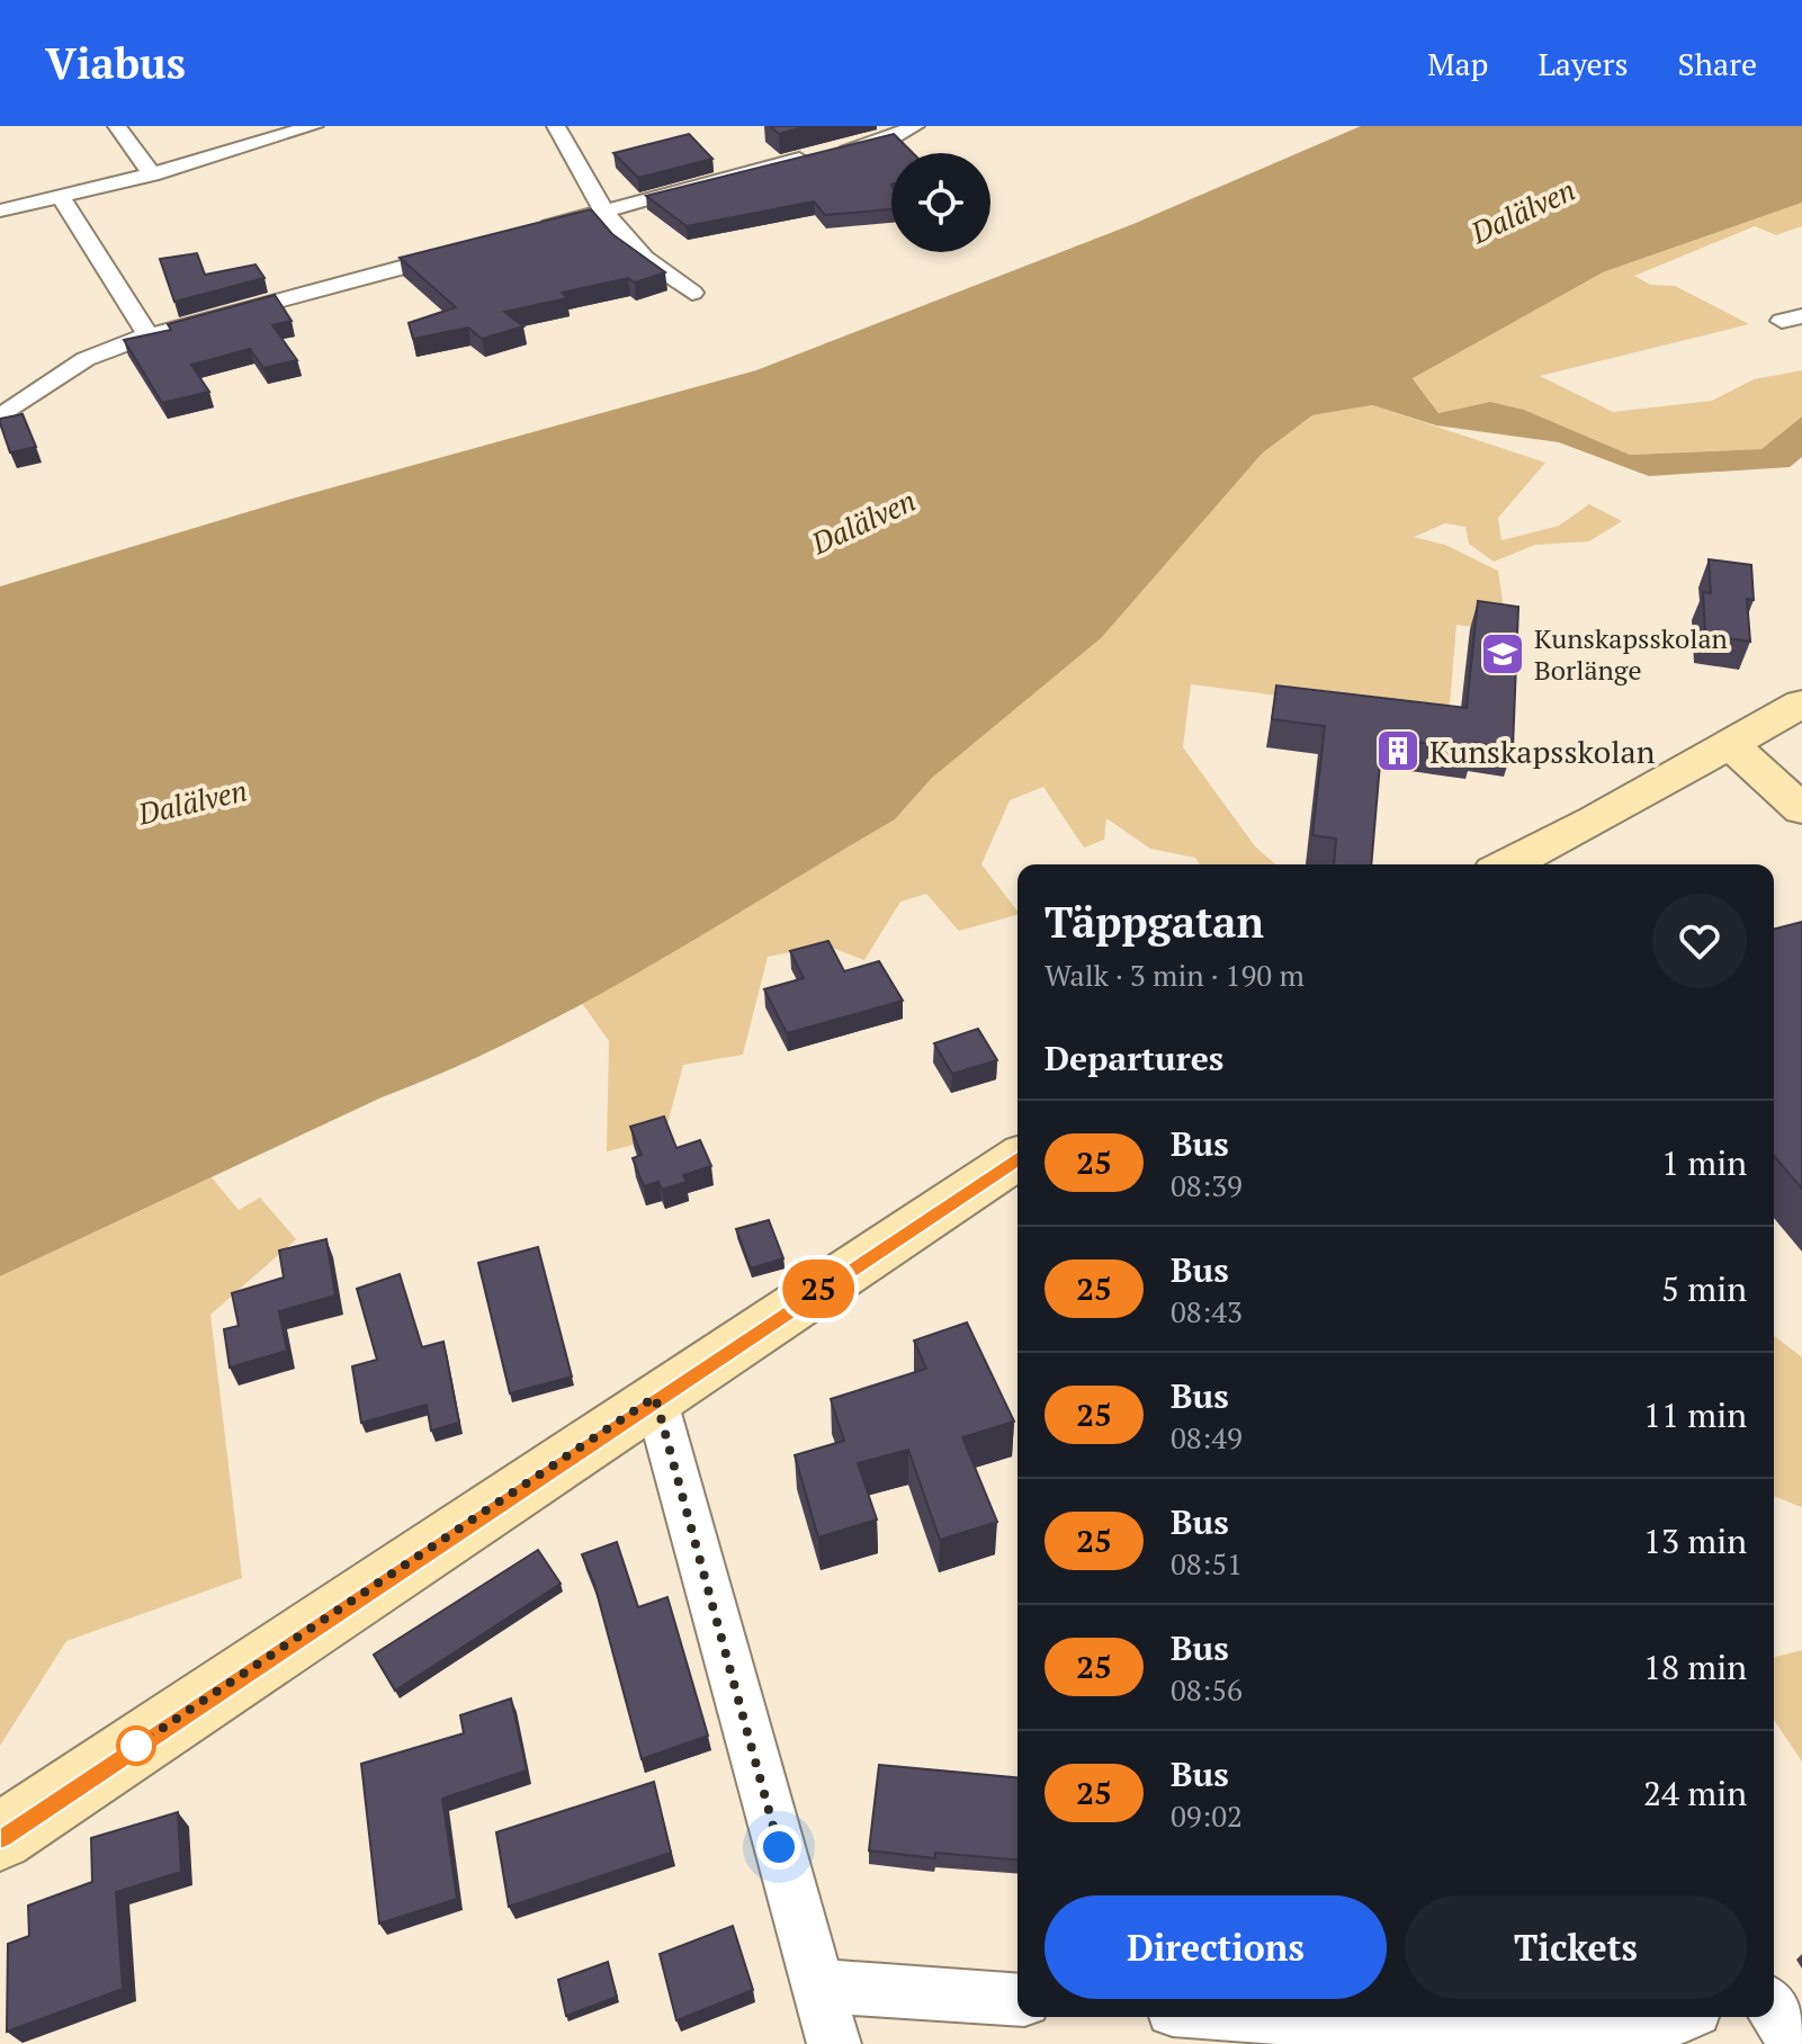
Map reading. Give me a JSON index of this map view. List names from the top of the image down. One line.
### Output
{"water":["Dalälven"],"places":{"school or university":["Kunskapsskolan Borlänge"],"building":["Kunskapsskolan"]},"lines":["bus line 25"],"page":{"header":"Viabus","nav":["Map","Layers","Share"],"on_map":"25","heading":[["Täppgatan","Walk · 3 min · 190 m"],"Departures"],"list":[{"mark":"25","name":"Bus","note":"08:39","value":"1 min"},{"mark":"25","name":"Bus","note":"08:43","value":"5 min"},{"mark":"25","name":"Bus","note":"08:49","value":"11 min"},{"mark":"25","name":"Bus","note":"08:51","value":"13 min"},{"mark":"25","name":"Bus","note":"08:56","value":"18 min"},{"mark":"25","name":"Bus","note":"09:02","value":"24 min"}],"buttons":["Directions","Tickets"]}}
